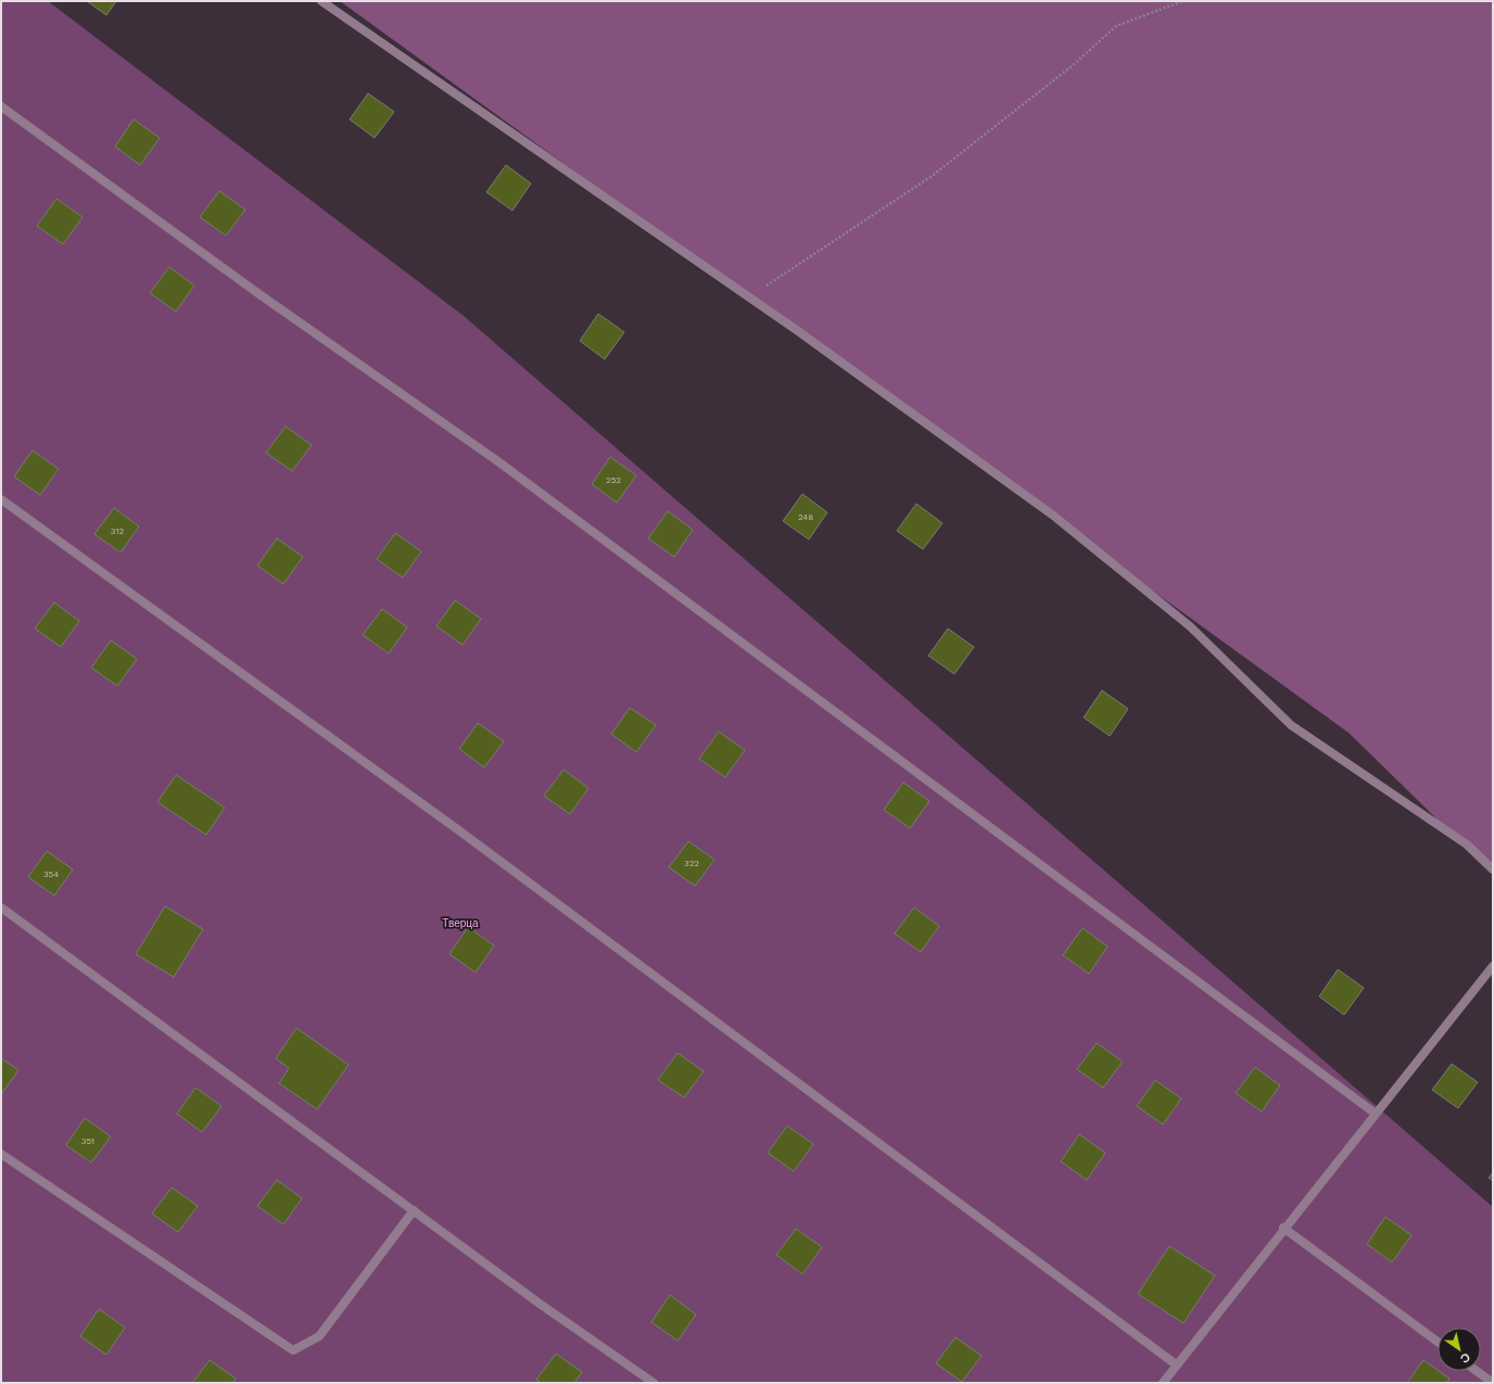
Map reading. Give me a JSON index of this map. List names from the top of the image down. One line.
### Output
{"parks":["Тверца"],"house_numbers":["252","248","312","322","354","351"],"north":"bottom right"}
